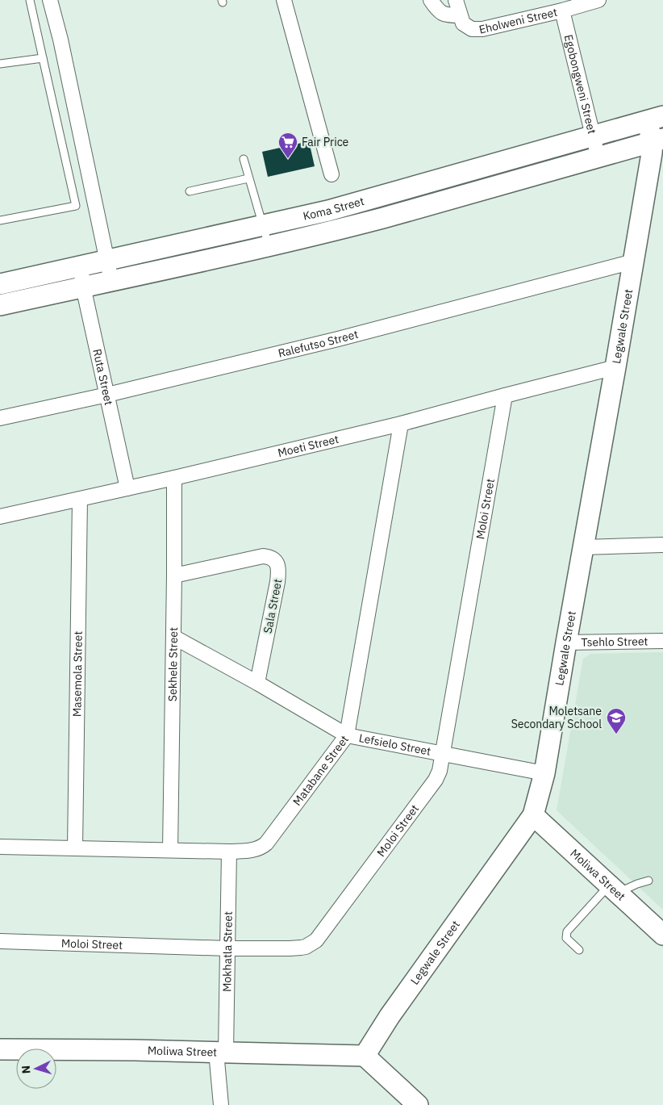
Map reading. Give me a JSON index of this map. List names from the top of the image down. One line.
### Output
{"streets":{"street":["Eholweni Street","Egobongweni Street","Koma Street","Legwale Street","Ralefutso Street","Ruta Street","Moeti Street","Moloi Street","Sala Street","Tsehlo Street","Sekhele Street","Masemola Street","Lefsielo Street","Matabane Street","Moliwa Street","Mokhatla Street"]},"crossings":[["Eholweni Street","Egobongweni Street"],["Egobongweni Street","Koma Street"],["Koma Street","Legwale Street"],["Koma Street","Ruta Street"],["Legwale Street","Ralefutso Street"],["Legwale Street","Moeti Street"],["Legwale Street","Tsehlo Street"],["Legwale Street","Lefsielo Street"],["Legwale Street","Moliwa Street"],["Ralefutso Street","Ruta Street"],["Ruta Street","Moeti Street"],["Moeti Street","Moloi Street"],["Moeti Street","Sekhele Street"],["Moeti Street","Masemola Street"],["Moeti Street","Matabane Street"],["Moloi Street","Lefsielo Street"],["Moloi Street","Mokhatla Street"],["Sala Street","Sekhele Street"],["Sala Street","Lefsielo Street"],["Sekhele Street","Lefsielo Street"],["Sekhele Street","Matabane Street"],["Masemola Street","Matabane Street"],["Lefsielo Street","Matabane Street"],["Matabane Street","Mokhatla Street"],["Moliwa Street","Mokhatla Street"]],"places":{"supermarket":["Fair Price"],"school or university":["Moletsane Secondary School"]},"north":"left"}
